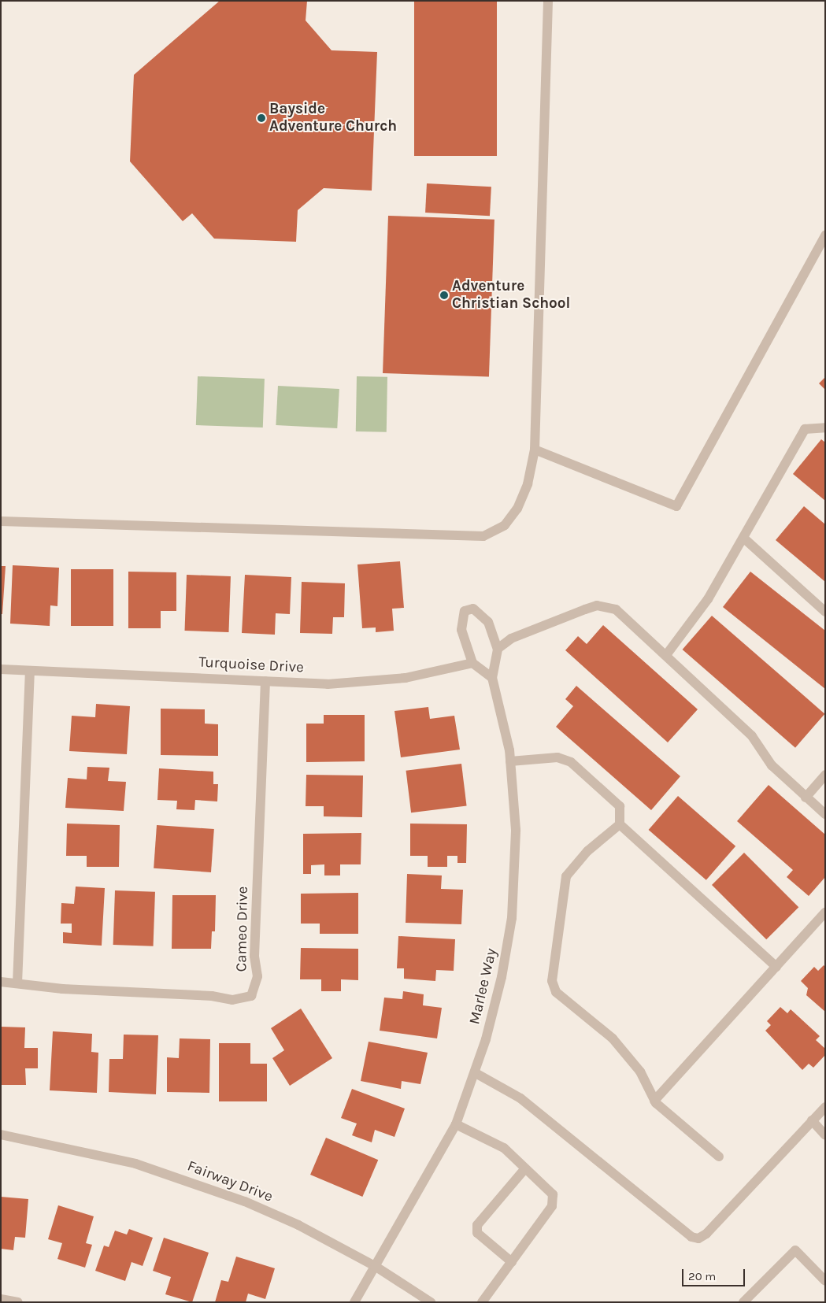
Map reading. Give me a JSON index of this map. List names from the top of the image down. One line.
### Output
{"streets":{"street":["Turquoise Drive","Cameo Drive","Marlee Way","Fairway Drive"]},"crossings":[["Turquoise Drive","Cameo Drive"],["Marlee Way","Fairway Drive"]],"places":["Bayside Adventure Church","Adventure Christian School"],"scale_bar":"20 m"}
